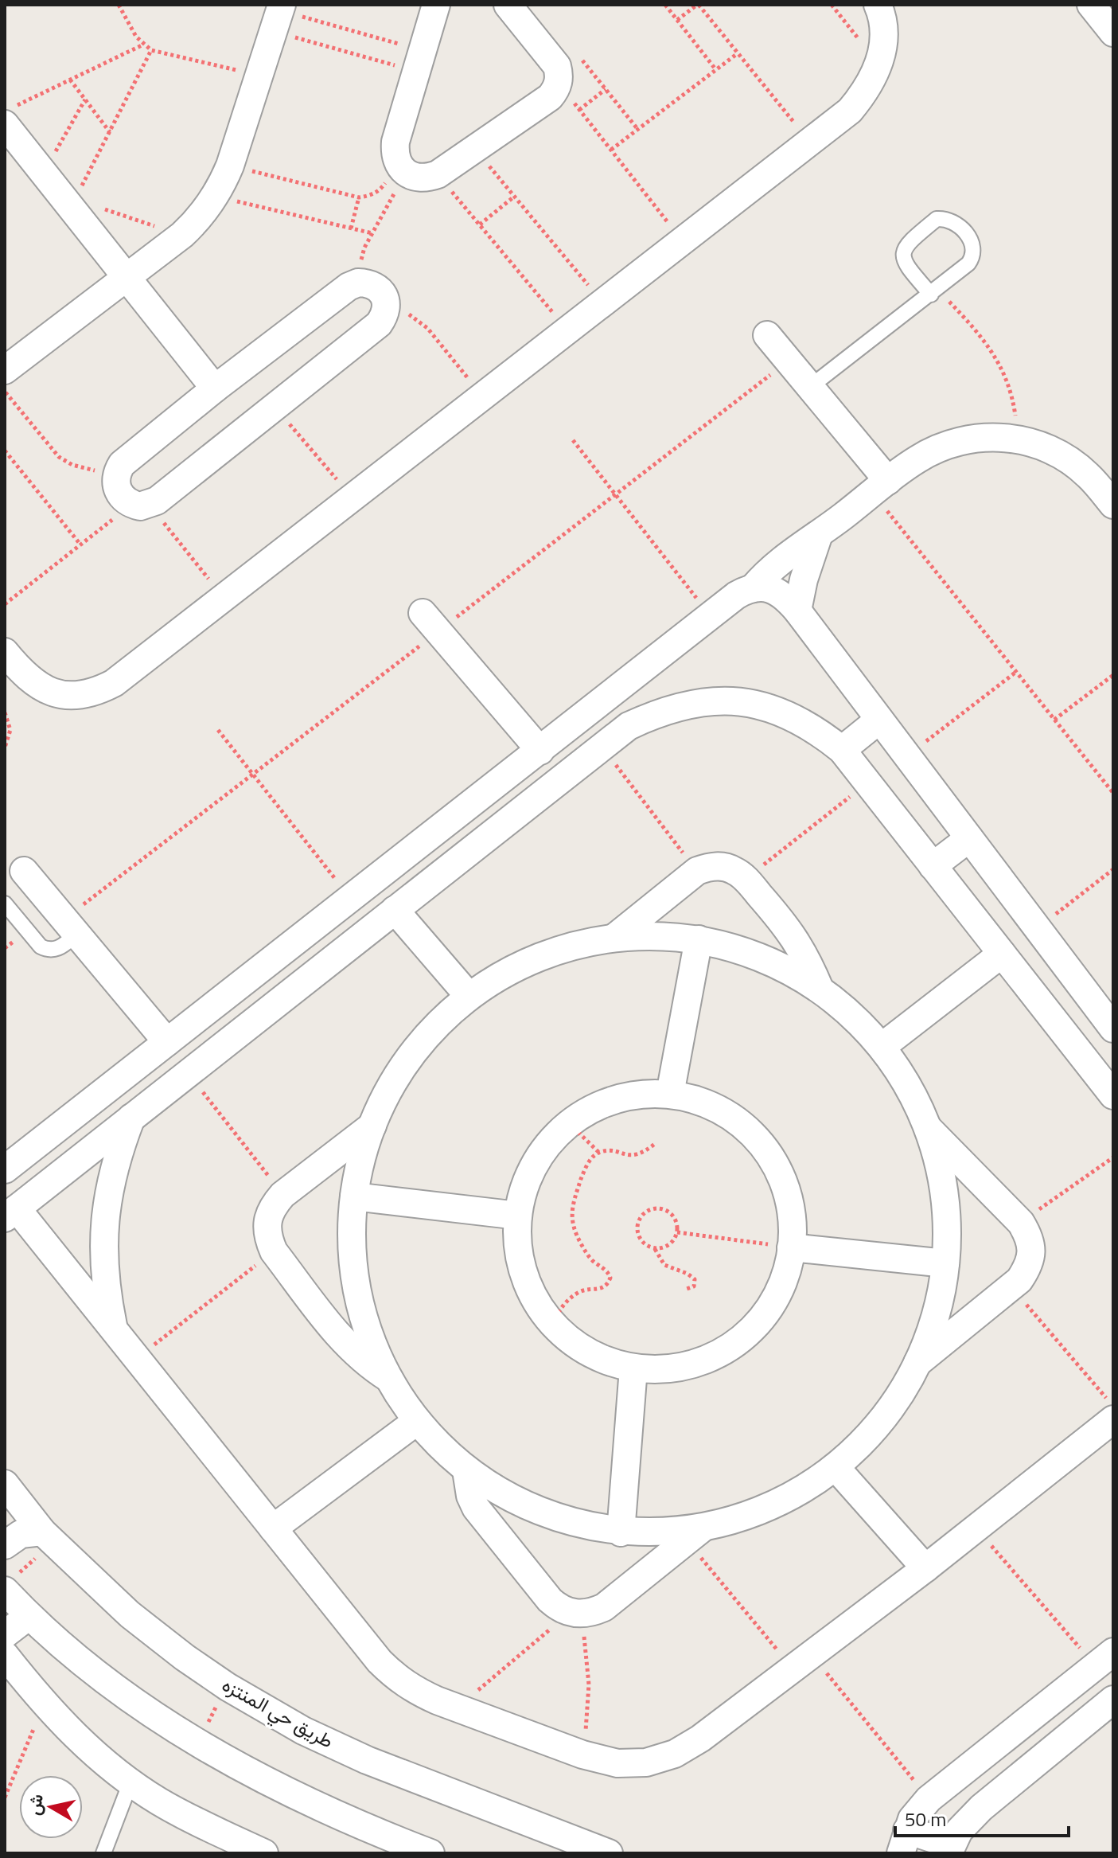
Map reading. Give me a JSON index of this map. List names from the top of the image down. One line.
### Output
{"streets":{"street":["طريق حي المنتزه"]},"scale_bar":"50 m","north":"left"}
